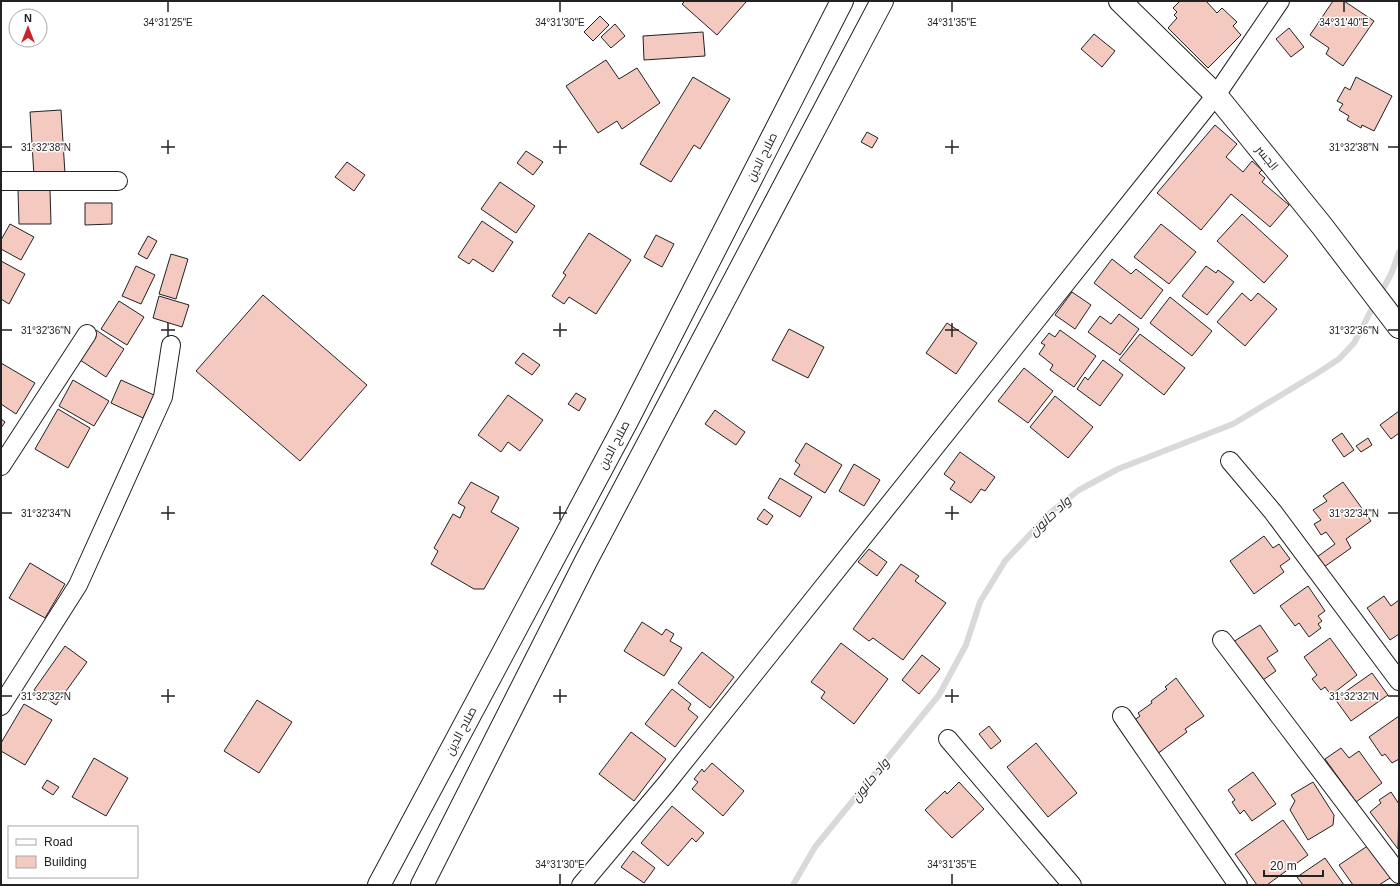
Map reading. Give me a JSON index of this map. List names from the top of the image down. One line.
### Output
{"streets":{"main road":["صلاح الدين","الجسر"]},"water":["واد حانون"],"legend":["Road","Building"],"scale_bar":"20 m","north":"top","coordinates":["34°31'25\"E","34°31'30\"E","34°31'35\"E","34°31'40\"E","31°32'38\"N","31°32'36\"N","31°32'34\"N","31°32'32\"N"]}
